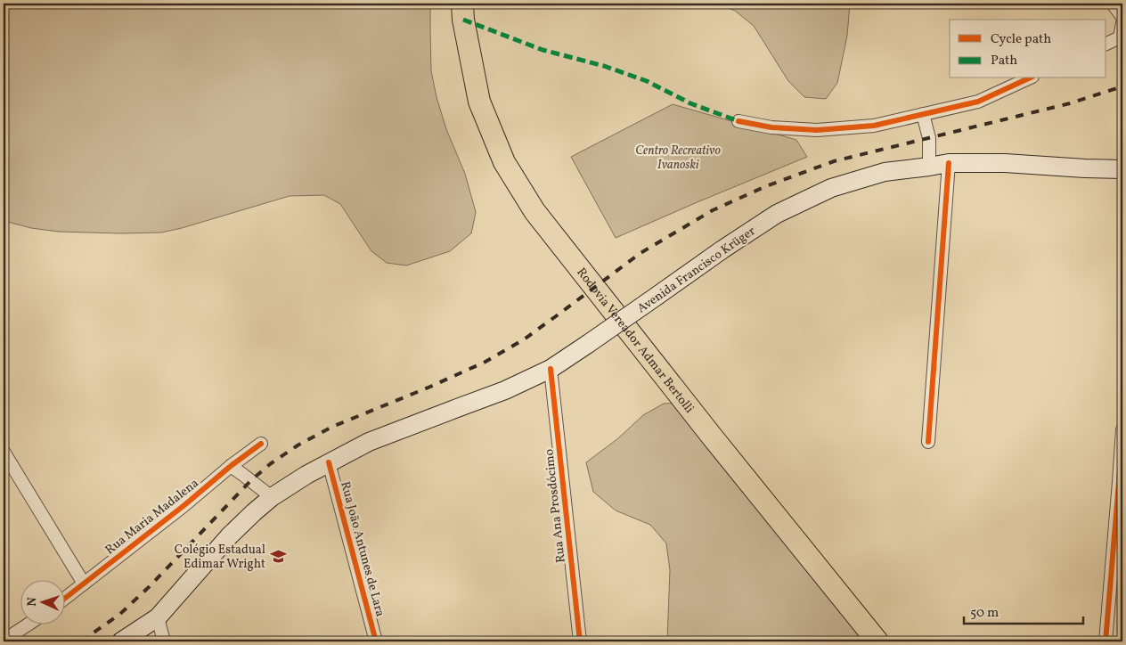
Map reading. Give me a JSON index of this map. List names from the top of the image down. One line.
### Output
{"streets":{"highway":["Rodovia Vereador Admar Bertolli"],"main road":["Avenida Francisco Krüger"],"street":["Rua Ana Prosdócimo","Rua Maria Madalena","Rua João Antunes de Lara"]},"crossings":[["Avenida Francisco Krüger","Rua Ana Prosdócimo"],["Avenida Francisco Krüger","Rua João Antunes de Lara"]],"parks":["Centro Recreativo Ivanoski"],"places":{"school or university":["Colégio Estadual Edimar Wright"]},"legend":["Cycle path","Path"],"scale_bar":"50 m","north":"left"}
